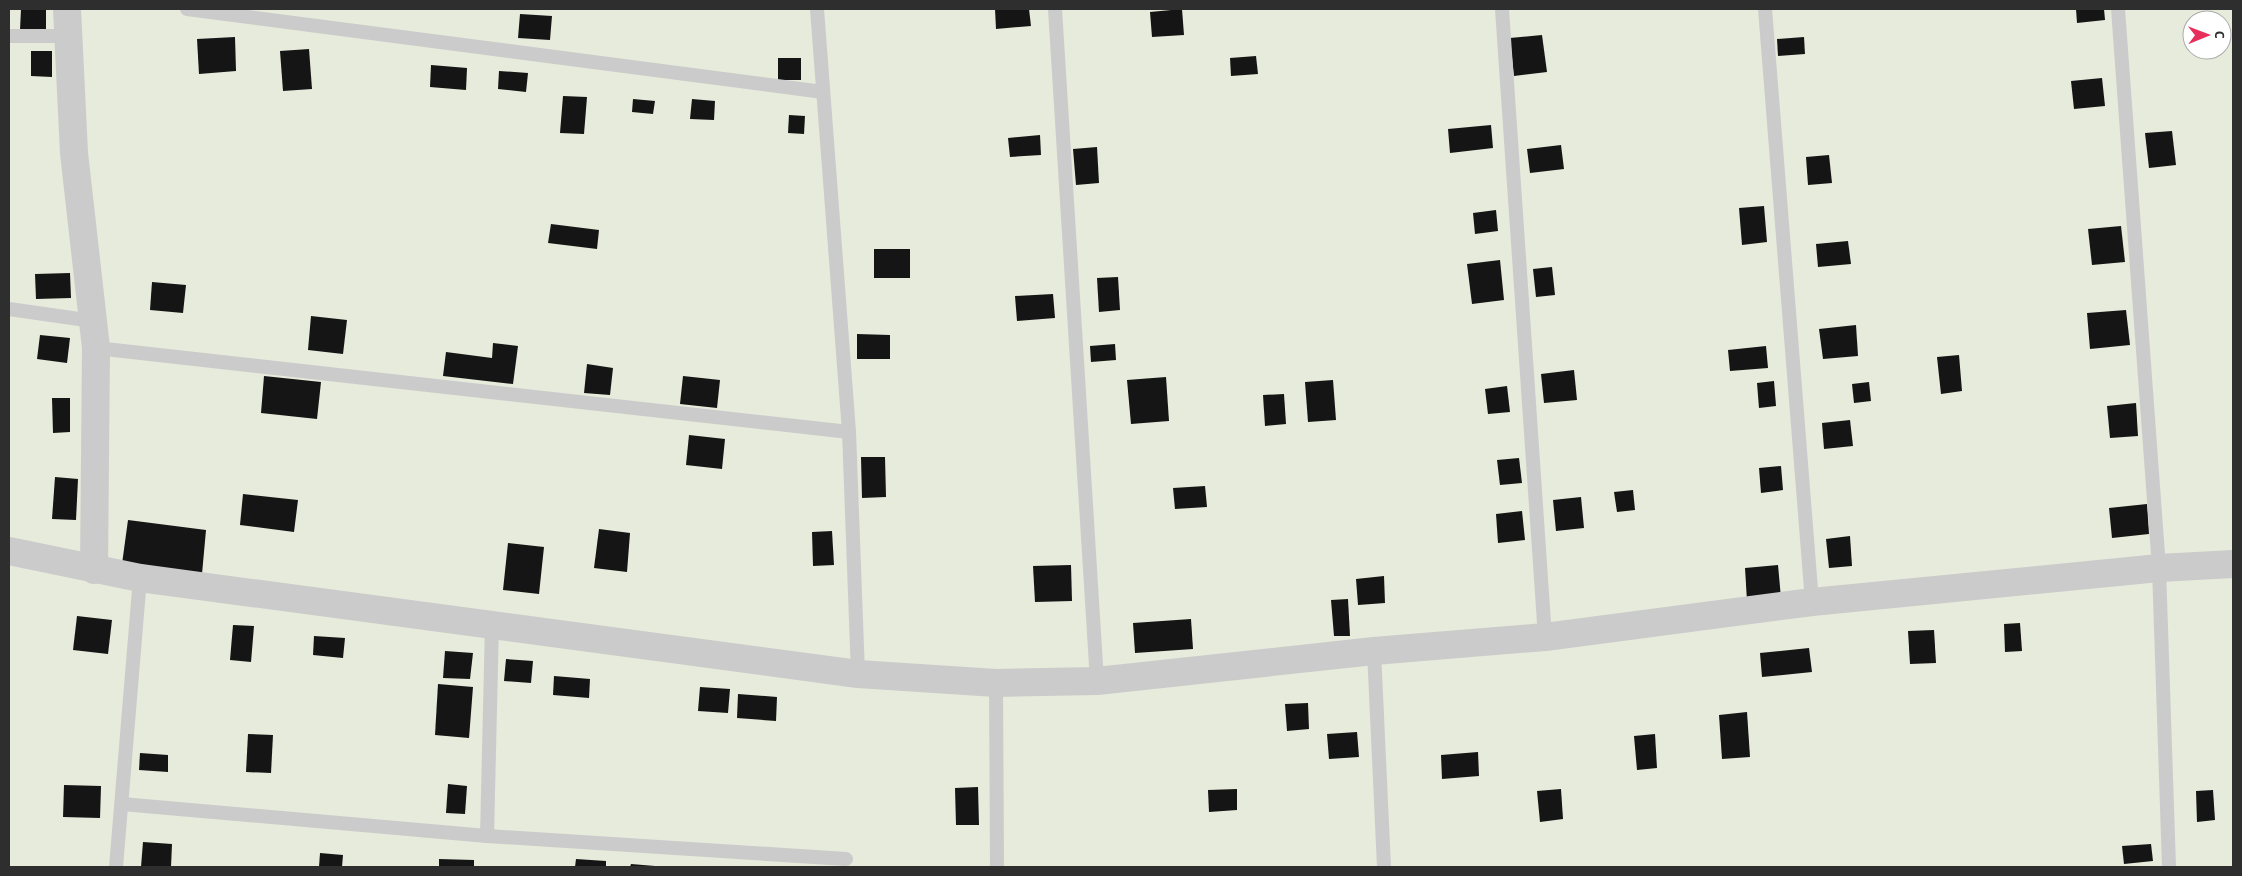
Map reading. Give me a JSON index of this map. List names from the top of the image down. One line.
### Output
{"north":"right"}
